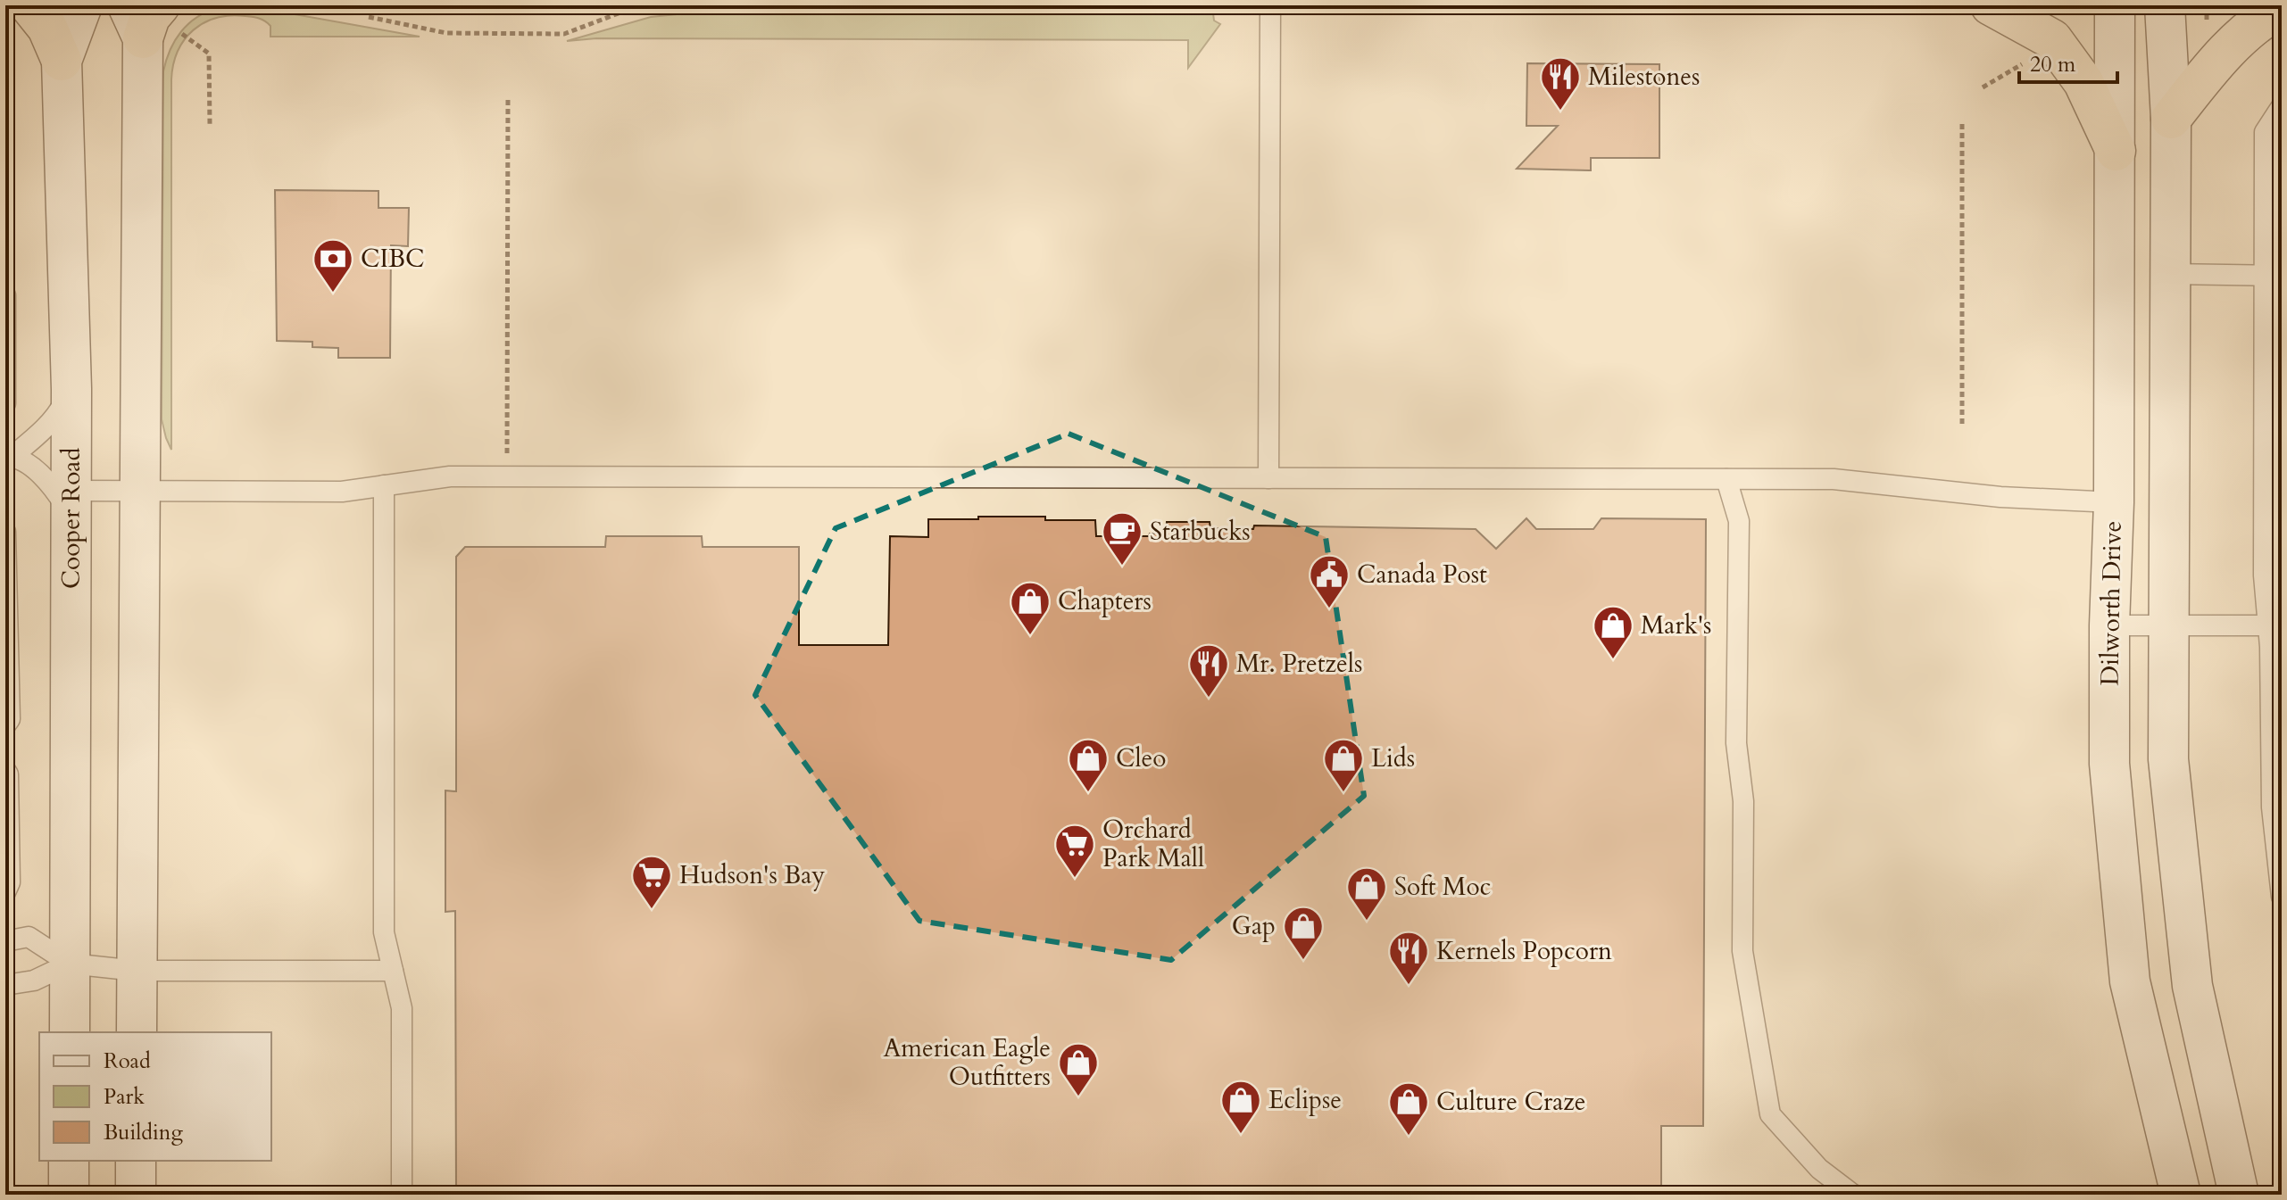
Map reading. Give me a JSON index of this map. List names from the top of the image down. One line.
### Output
{"streets":{"main road":["Cooper Road","Dilworth Drive"]},"places":{"restaurant":["Milestones","Mr. Pretzels","Kernels Popcorn"],"bank":["CIBC"],"cafe":["Starbucks"],"public building":["Canada Post"],"shop":["Chapters","Mark's","Cleo","Lids","Soft Moc","Gap","American Eagle Outfitters","Eclipse","Culture Craze"],"supermarket":["Orchard Park Mall","Hudson's Bay"]},"legend":["Road","Park","Building"],"scale_bar":"20 m"}
